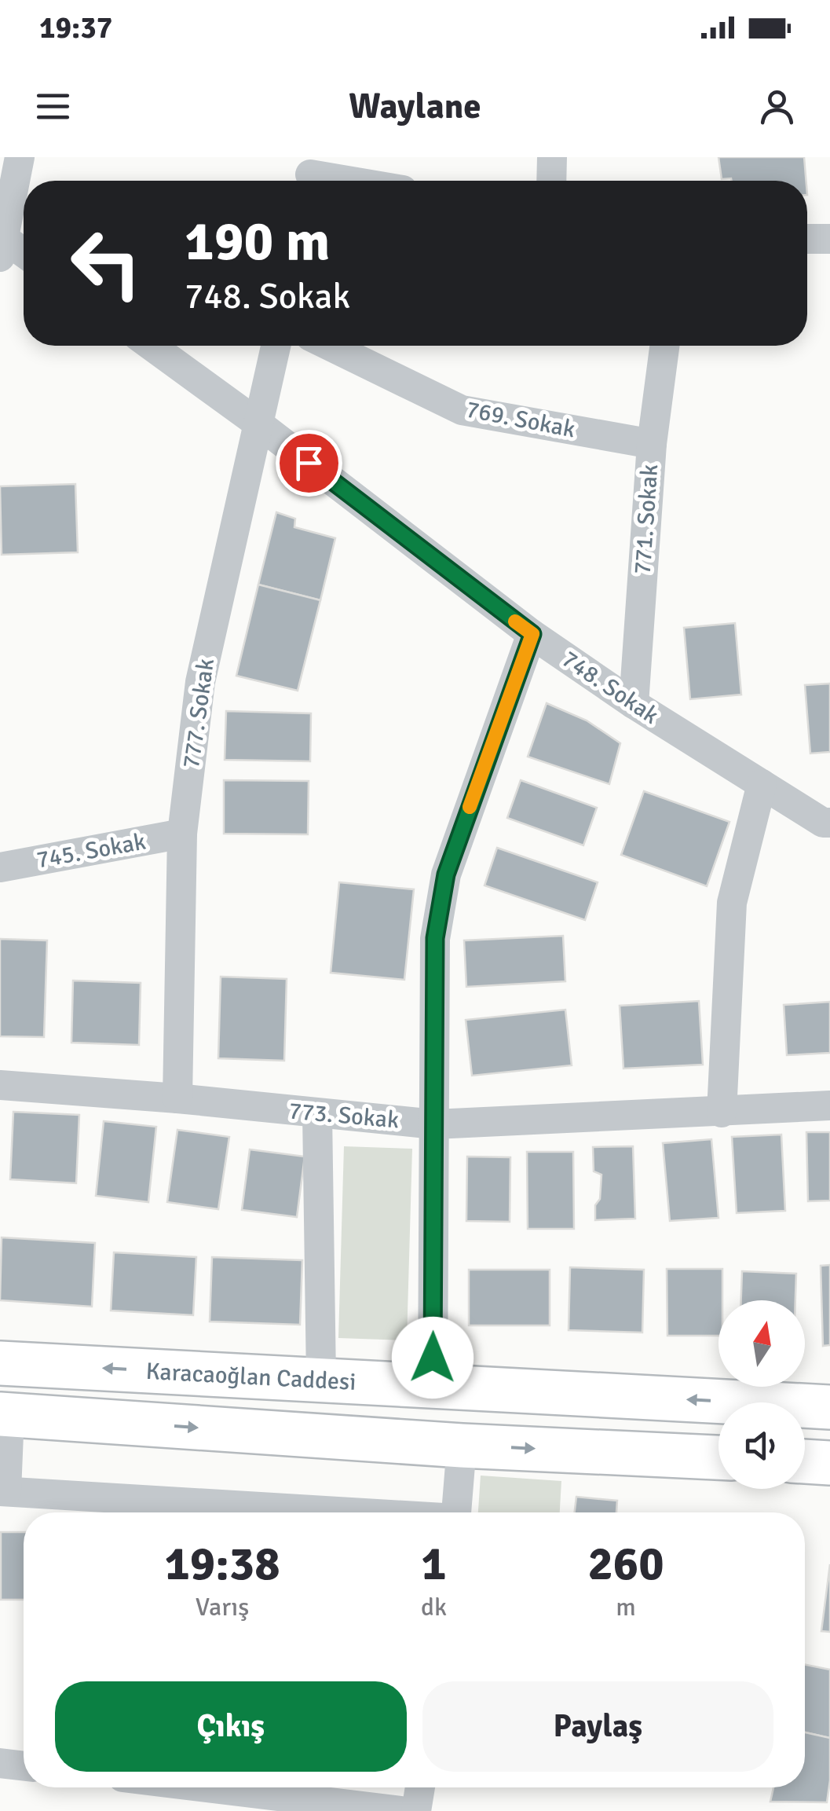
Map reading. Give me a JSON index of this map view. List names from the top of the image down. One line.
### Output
{"streets":{"main road":["Karacaoğlan Caddesi"],"street":["769. Sokak","771. Sokak","748. Sokak","777. Sokak","745. Sokak","773. Sokak"]},"crossings":[["769. Sokak","771. Sokak"],["771. Sokak","748. Sokak"],["748. Sokak","777. Sokak"],["777. Sokak","745. Sokak"],["777. Sokak","773. Sokak"]],"north":"top","page":{"status":"19:37","header":"Waylane","turn":["190 m","748. Sokak"],"eta":["19:38","Varış","1","dk","260","m"],"buttons":["Çıkış","Paylaş"]}}
